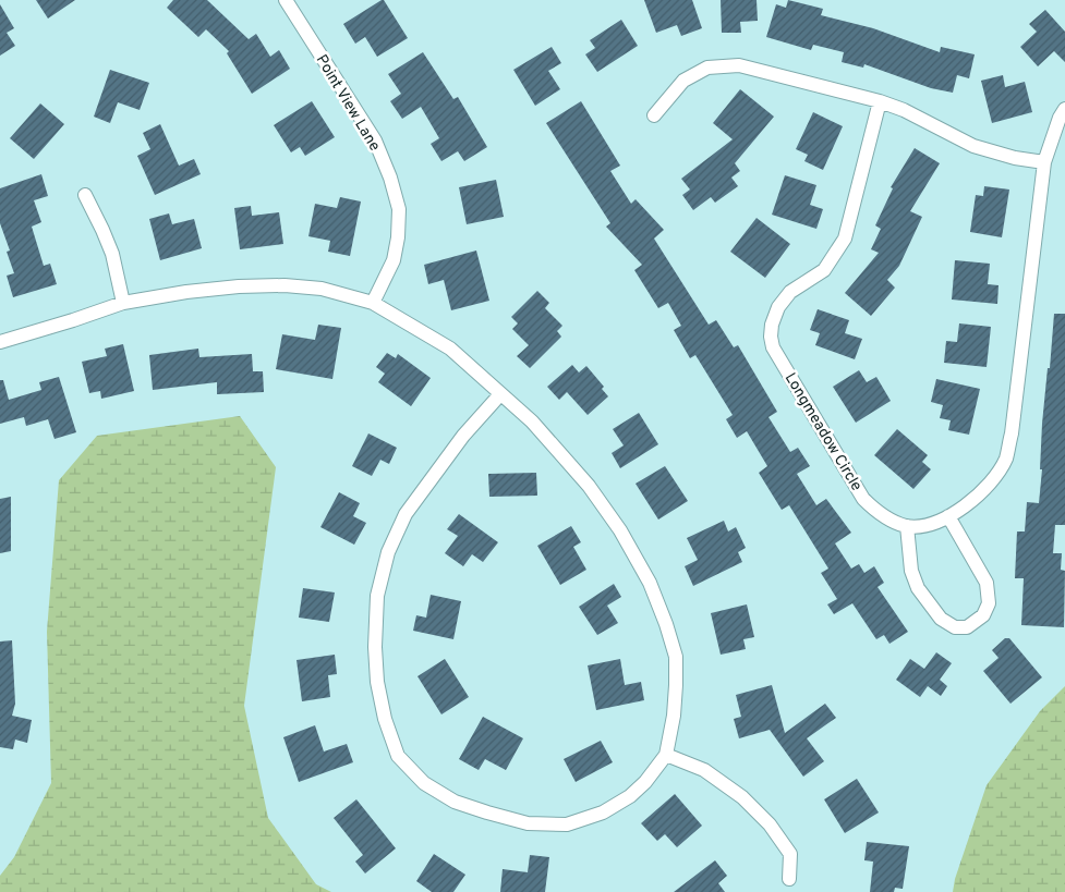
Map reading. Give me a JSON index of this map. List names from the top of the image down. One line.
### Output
{"streets":{"street":["Point View Lane","Longmeadow Circle"]}}
